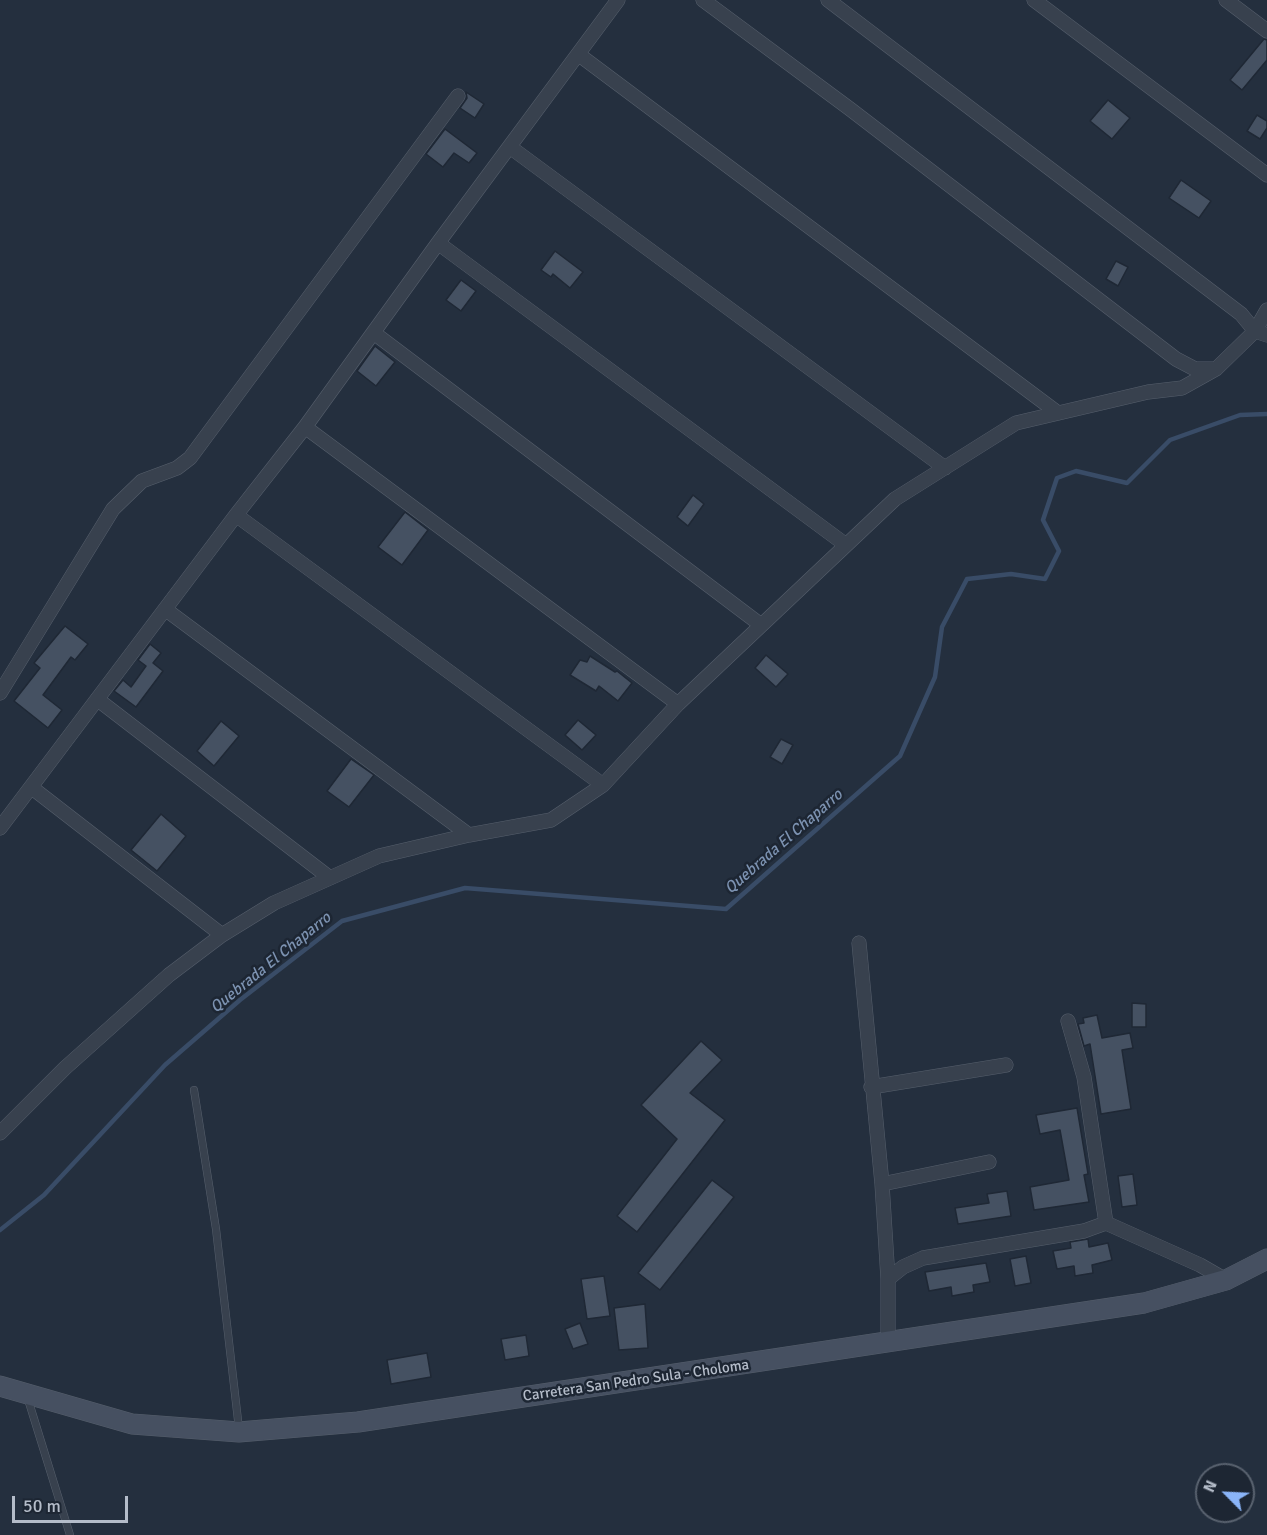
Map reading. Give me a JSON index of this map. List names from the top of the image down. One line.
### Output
{"streets":{"main road":["Carretera San Pedro Sula - Choloma"]},"water":["Quebrada El Chaparro"],"scale_bar":"50 m","north":"top left"}
